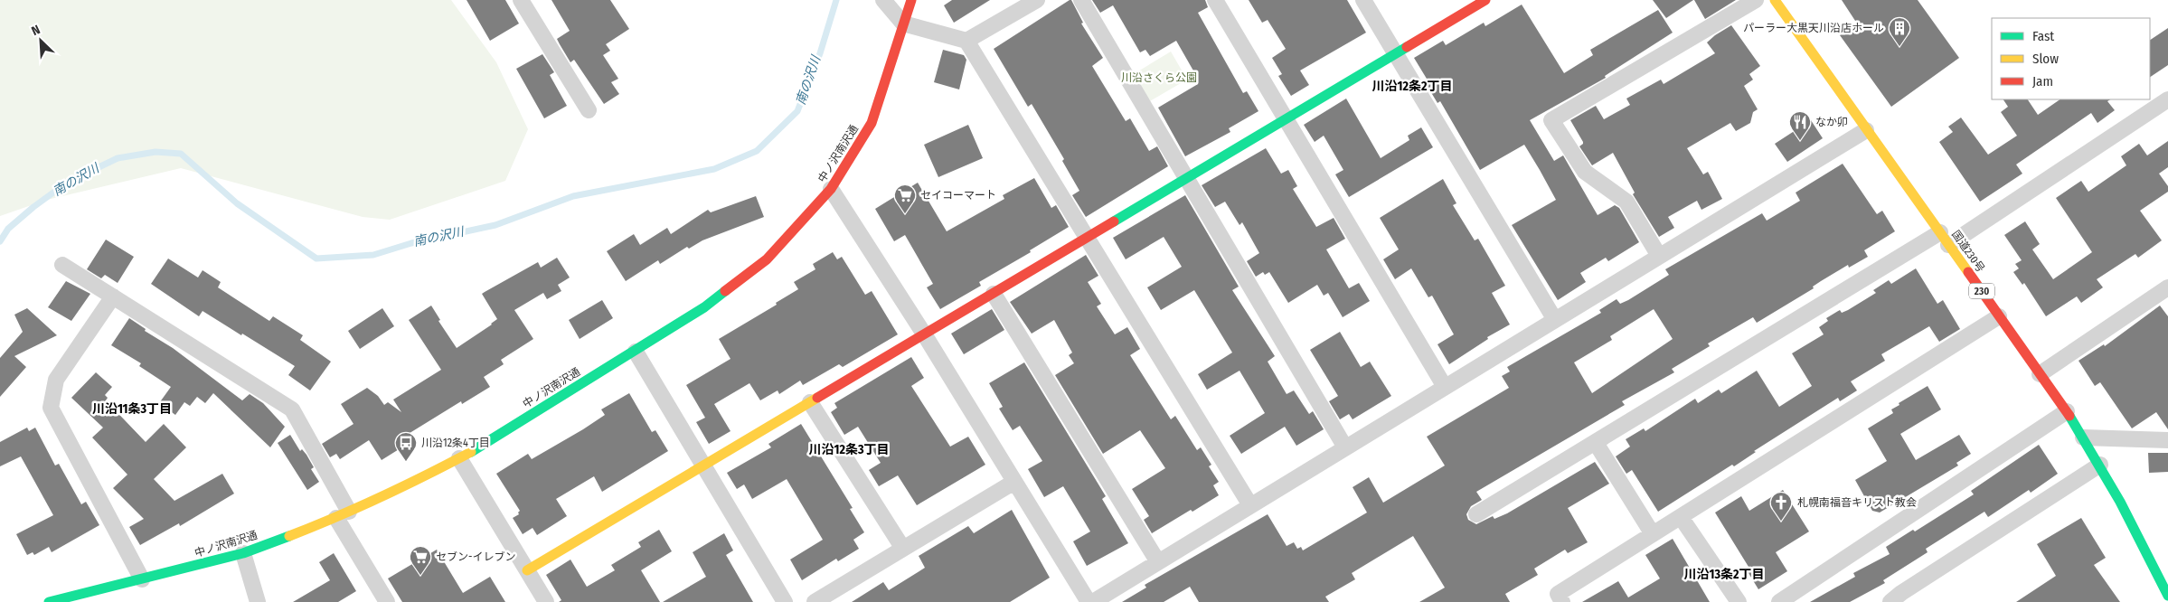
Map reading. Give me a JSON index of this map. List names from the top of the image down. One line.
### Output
{"streets":{"main road":["中ノ沢南沢通","国道230号","230"]},"districts":["川沿12条2丁目","川沿11条3丁目","川沿12条3丁目","川沿13条2丁目"],"water":["南の沢川"],"parks":["川沿さくら公園"],"places":{"building":["パーラー大黒天川沿店ホール"],"restaurant":["なか卯"],"supermarket":["セイコーマート","セブン-イレブン"],"bus stop":["川沿12条4丁目"],"church":["札幌南福音キリスト教会"]},"legend":["Fast","Slow","Jam"],"north":"top left"}
